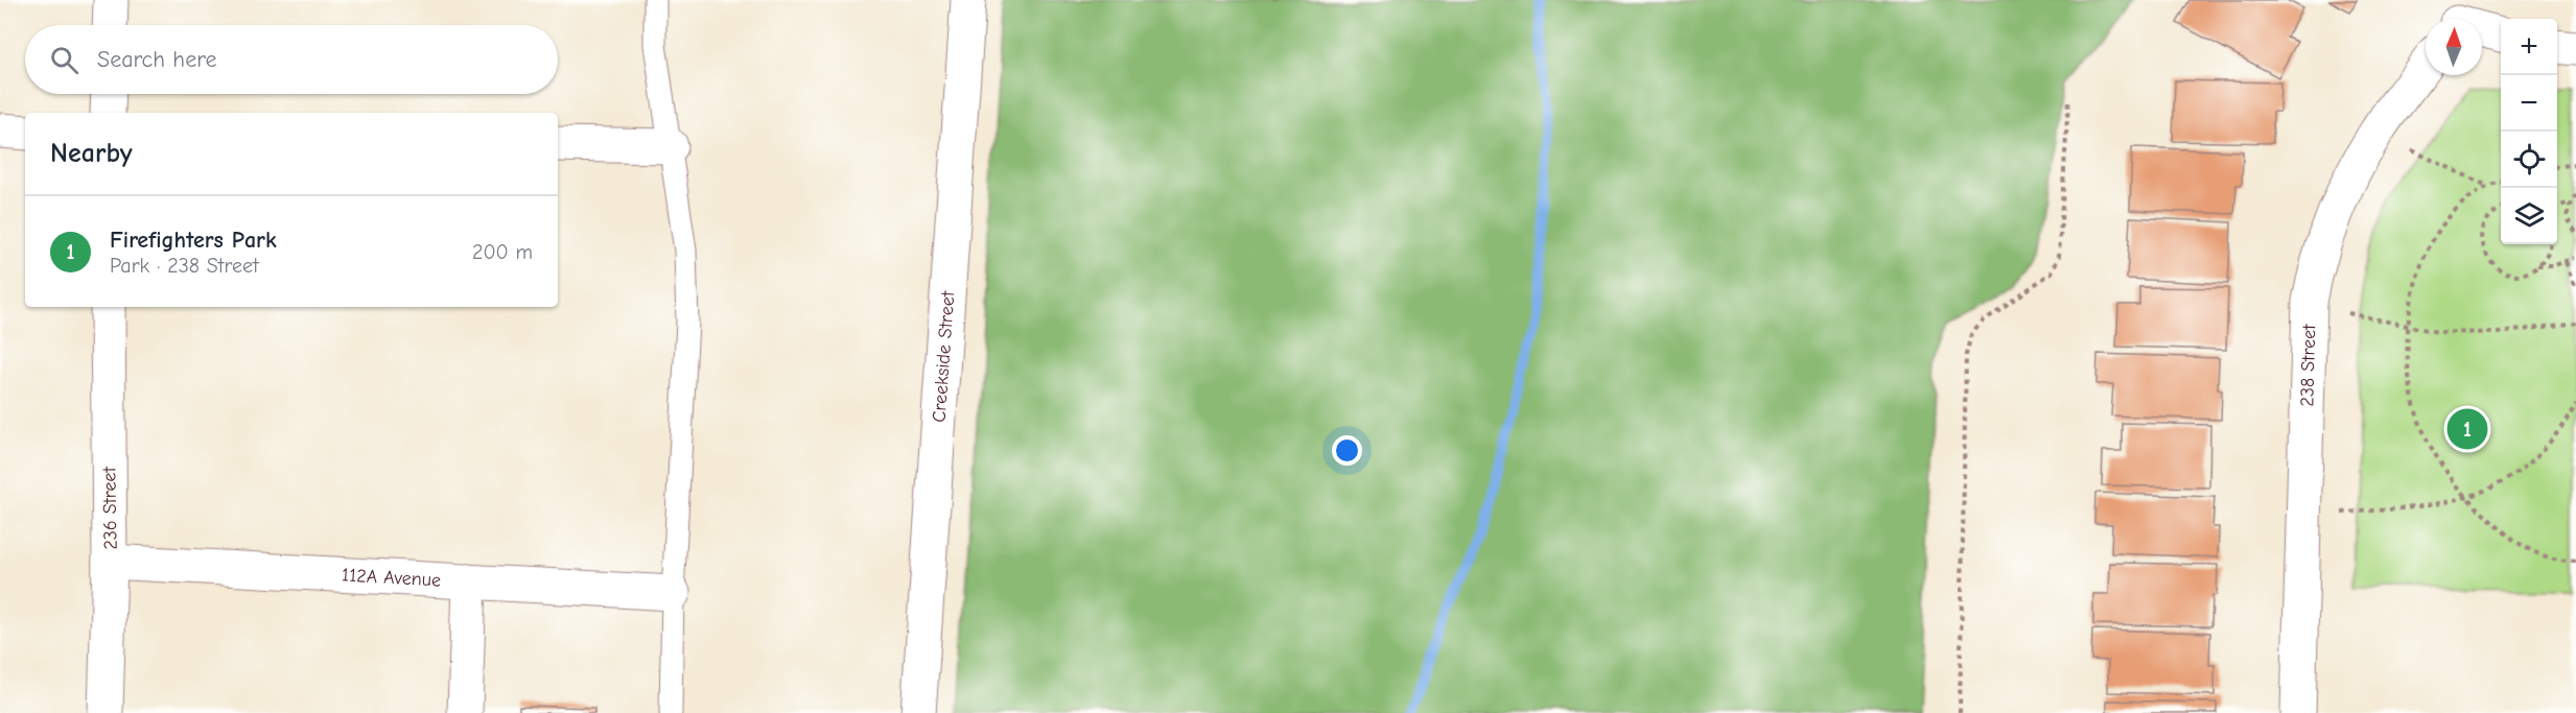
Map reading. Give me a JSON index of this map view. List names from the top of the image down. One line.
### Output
{"streets":{"street":["Creekside Street","238 Street","236 Street","112A Avenue"]},"crossings":[["236 Street","112A Avenue"]],"north":"top","page":{"map_buttons":["+","−"],"search":"Search here","heading":"Nearby","list":[{"mark":"1","name":"Firefighters Park","note":"Park · 238 Street","value":"200 m"}],"pins":"1"}}
